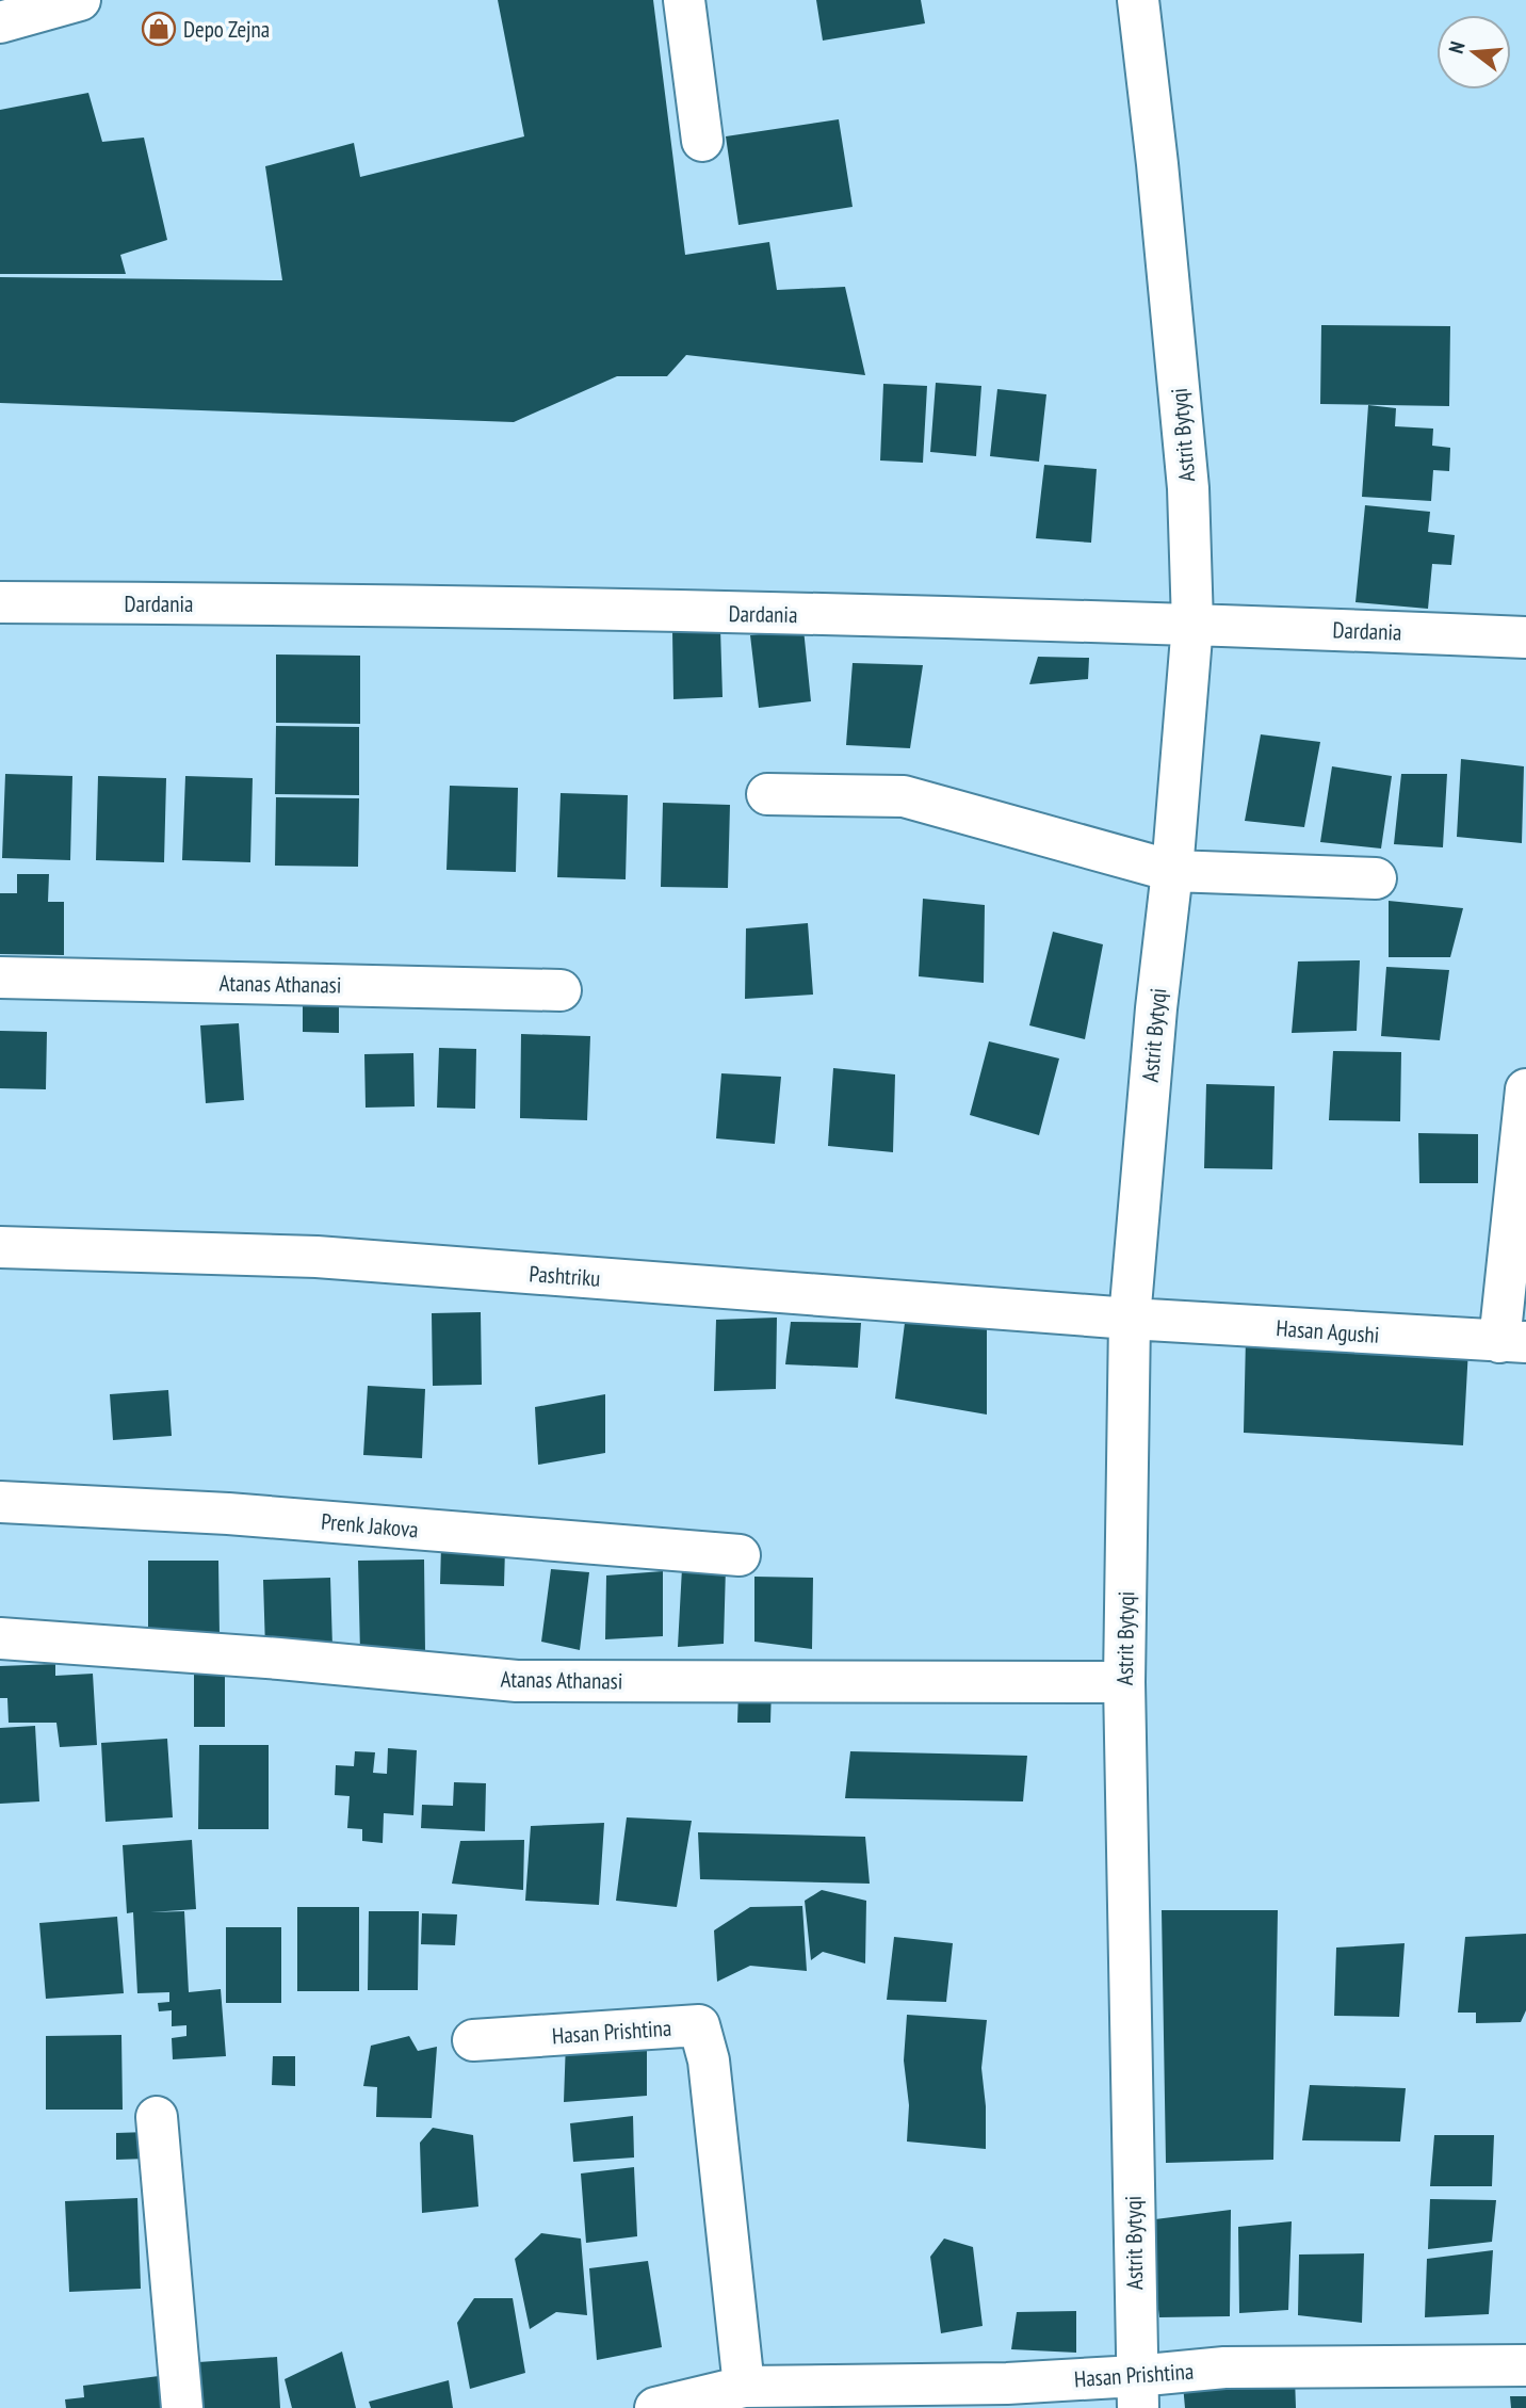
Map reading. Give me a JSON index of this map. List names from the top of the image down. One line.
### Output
{"streets":{"street":["Astrit Bytyqi","Dardania","Atanas Athanasi","Pashtriku","Hasan Agushi","Prenk Jakova","Hasan Prishtina"]},"crossings":[["Astrit Bytyqi","Dardania"],["Astrit Bytyqi","Atanas Athanasi"],["Astrit Bytyqi","Pashtriku"],["Astrit Bytyqi","Hasan Agushi"],["Astrit Bytyqi","Hasan Prishtina"],["Pashtriku","Hasan Agushi"]],"places":{"shop":["Depo Zejna"]},"north":"left"}
